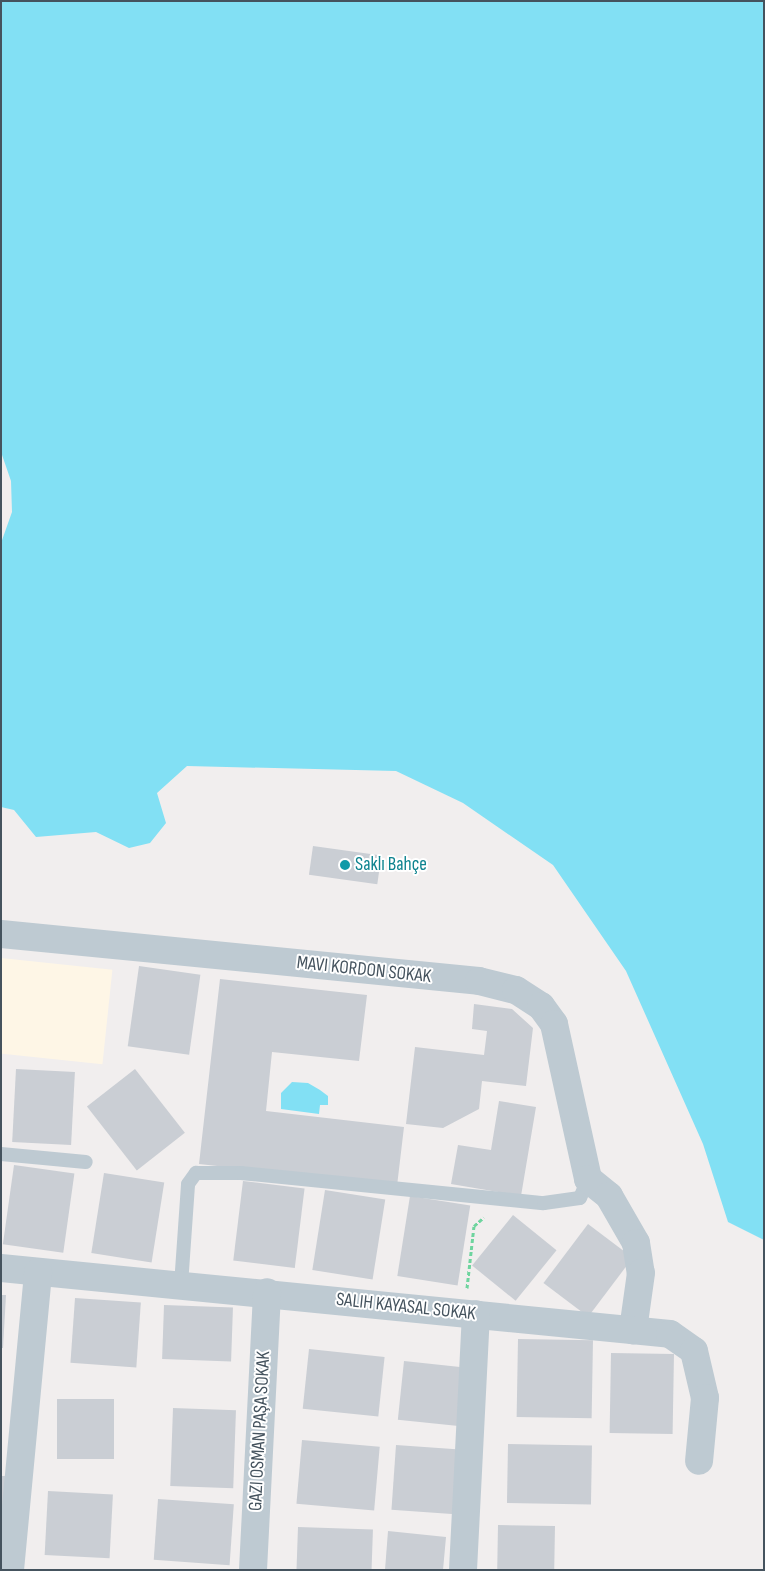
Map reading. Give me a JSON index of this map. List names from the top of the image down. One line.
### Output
{"streets":{"street":["MAVI KORDON SOKAK","SALIH KAYASAL SOKAK","GAZI OSMAN PAŞA SOKAK"]},"crossings":[["SALIH KAYASAL SOKAK","GAZI OSMAN PAŞA SOKAK"]],"places":["Saklı Bahçe"]}
